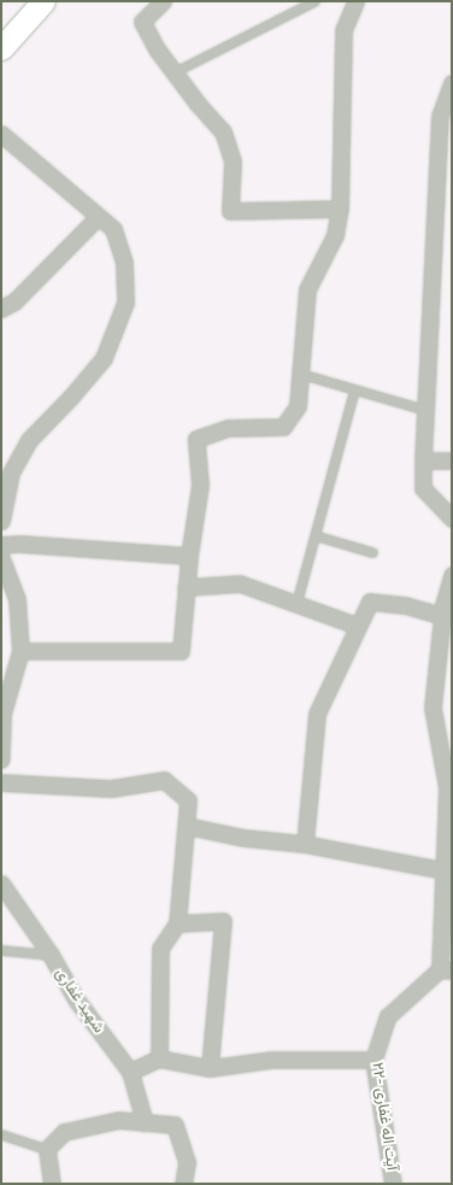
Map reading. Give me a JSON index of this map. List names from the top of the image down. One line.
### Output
{"streets":{"street":["شهید غفاری","۲۲- آیت اله غفاری"]}}
